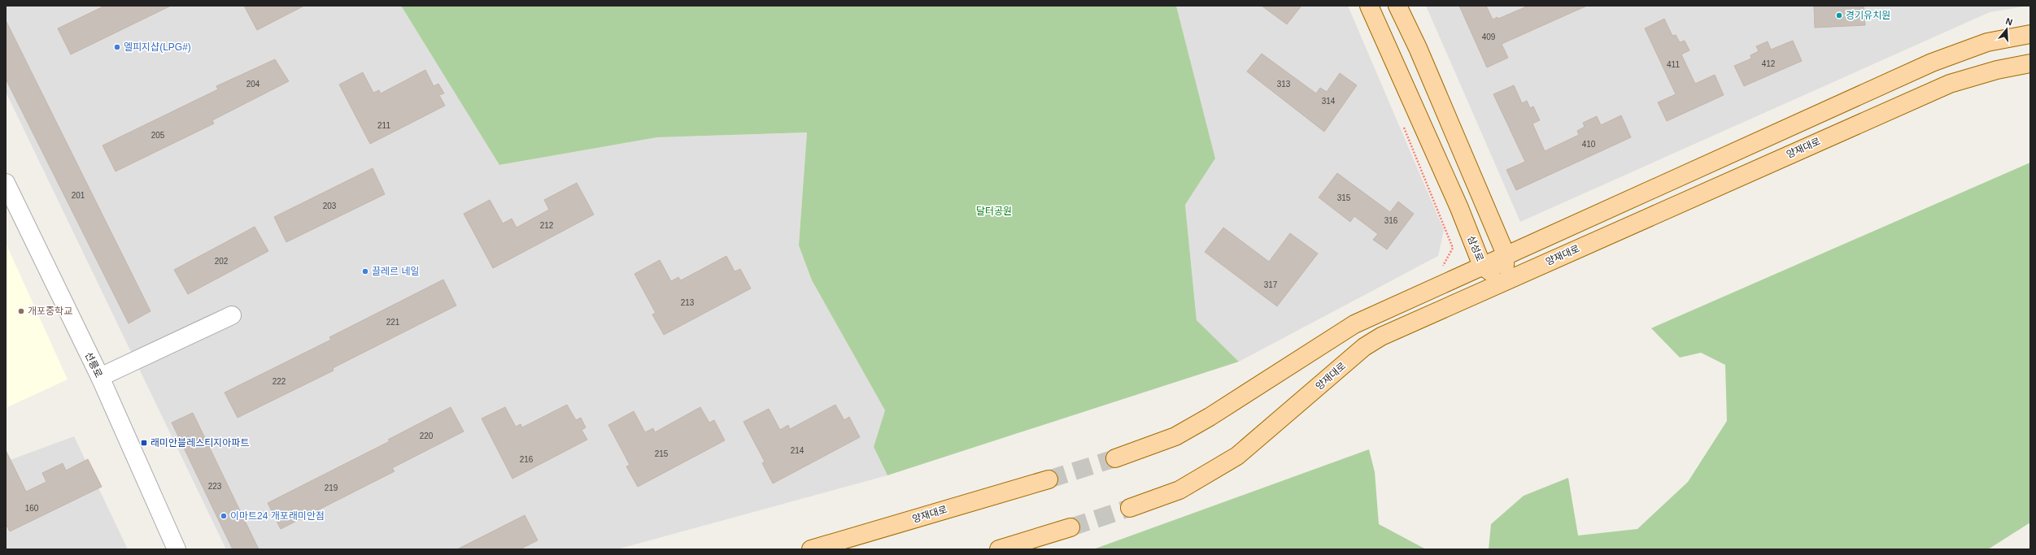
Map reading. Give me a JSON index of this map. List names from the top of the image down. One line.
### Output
{"streets":{"main road":["양재대로","삼성로"],"street":["선릉로"]},"crossings":[["양재대로","삼성로"]],"parks":["달터공원"],"places":{"other":["경기유치원","엘피지샵(LPG#)","끌레르 네일","개포중학교","이마트24 개포래미안점"],"transit":["래미안블레스티지아파트"]},"house_numbers":["409","412","411","204","313","314","211","205","410","201","315","203","316","212","202","317","213","221","222","220","214","215","216","223","219","160"],"north":"top"}
